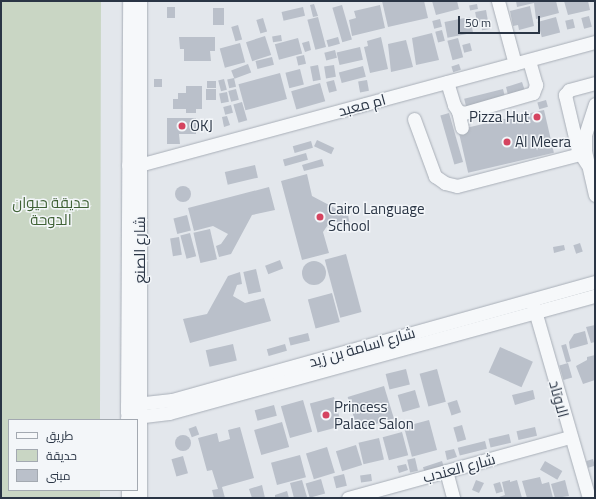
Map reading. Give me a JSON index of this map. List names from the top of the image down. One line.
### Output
{"streets":{"street":["ام معبد","شارع الصنع","شارع اسامة بن زيد","الاوتاد","شارع العندب"]},"crossings":[["ام معبد","شارع الصنع"],["شارع الصنع","شارع اسامة بن زيد"],["شارع اسامة بن زيد","الاوتاد"],["الاوتاد","شارع العندب"]],"parks":["حديقة حيوان الدوحة"],"places":["Pizza Hut","OKJ","Al Meera","Cairo Language School","Princess Palace Salon"],"legend":["طريق","حديقة","مبنى"],"scale_bar":"50 m"}
